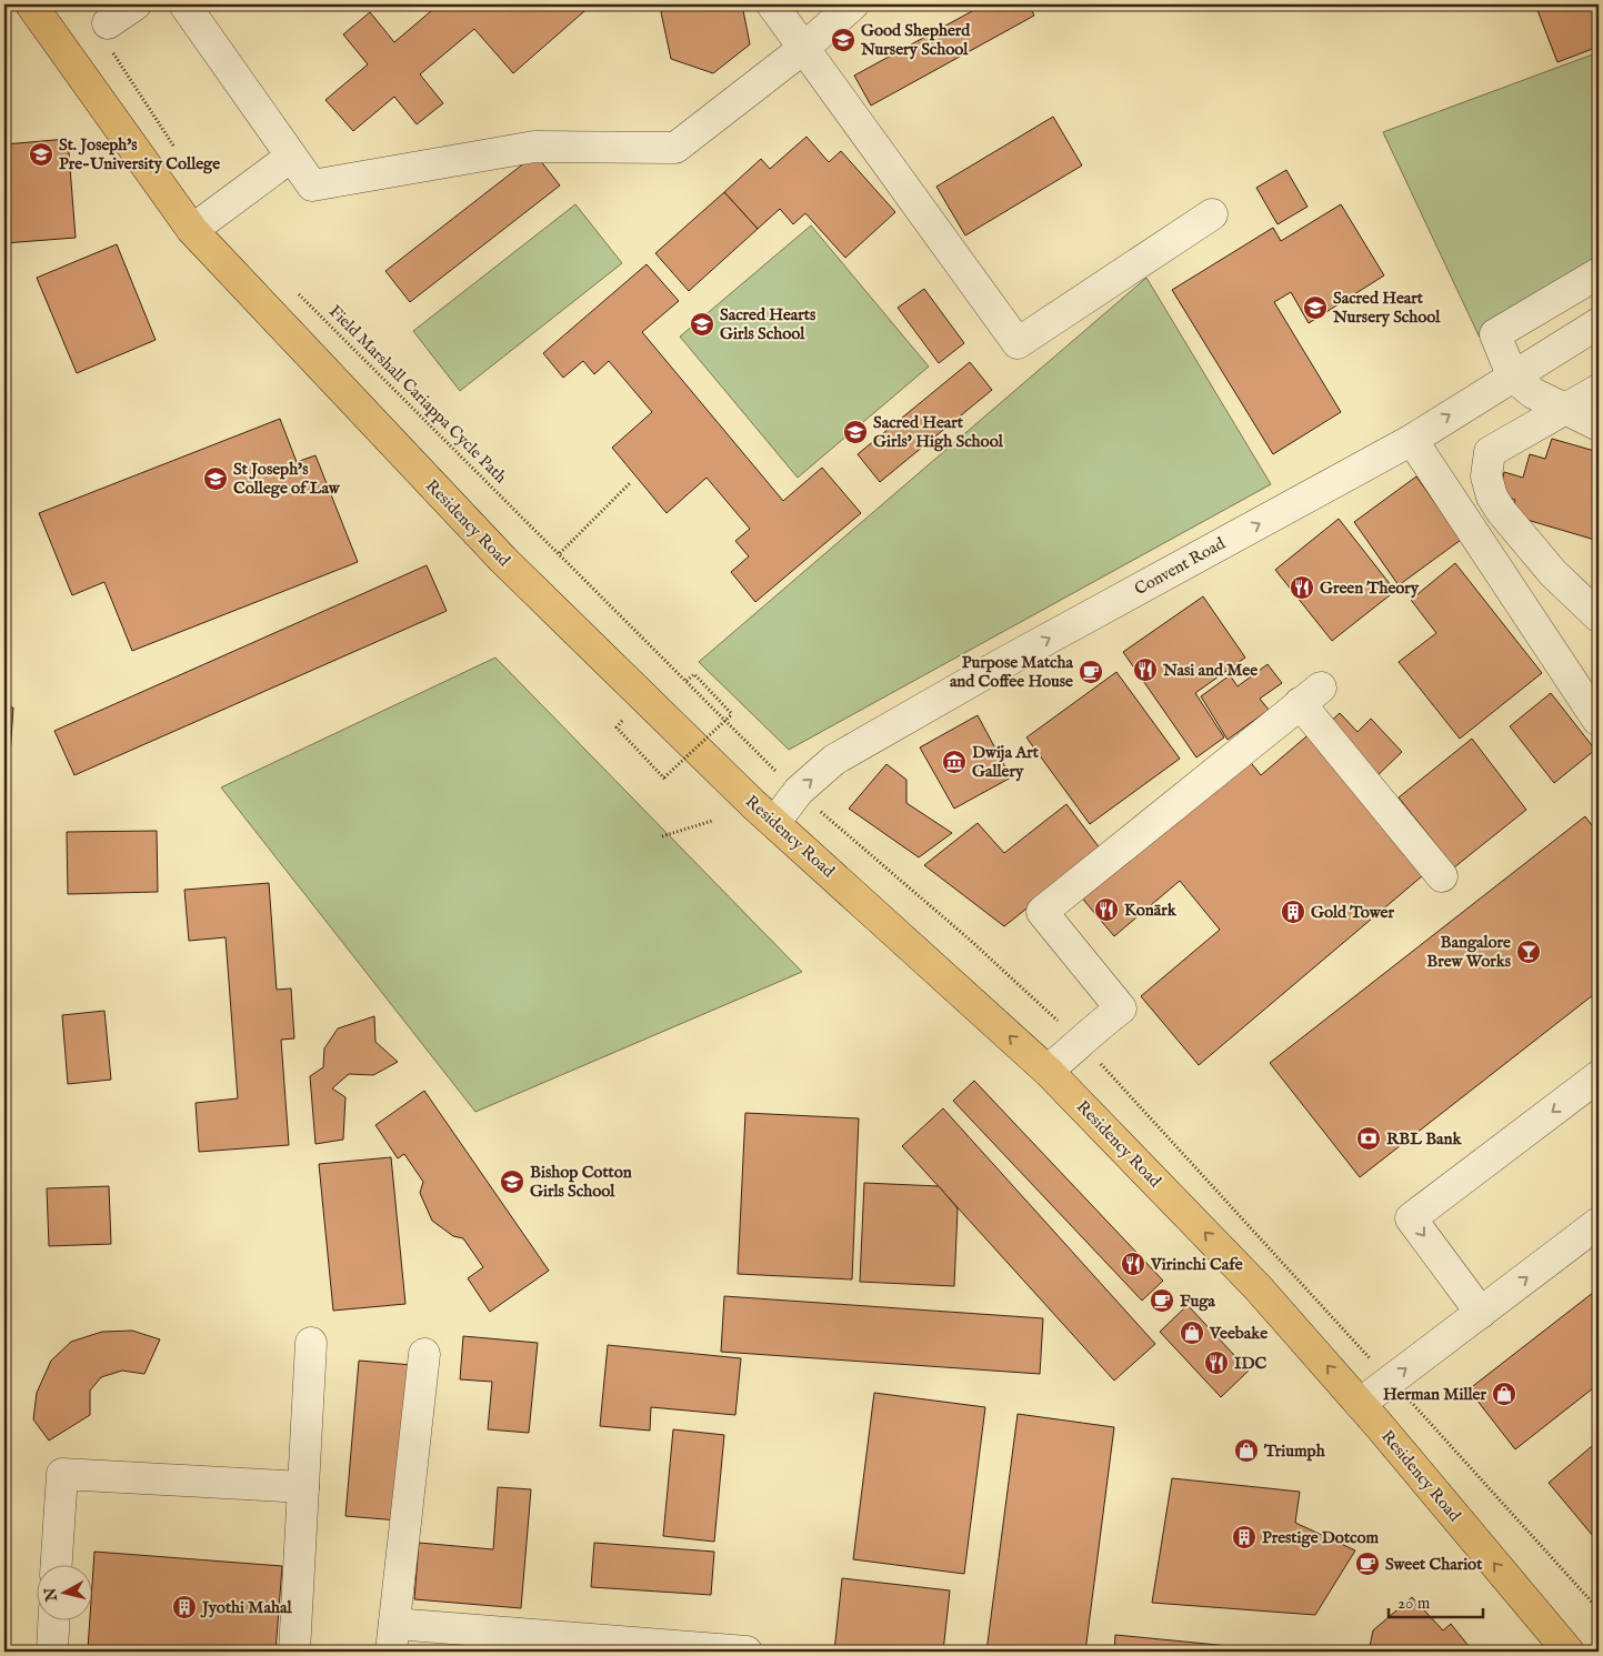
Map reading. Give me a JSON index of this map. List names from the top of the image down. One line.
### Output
{"streets":{"main road":["Residency Road"],"street":["Convent Road"],"path":["Field Marshall Cariappa Cycle Path"]},"crossings":[["Residency Road","Convent Road"]],"one_way":["Residency Road","Convent Road"],"places":{"school or university":["Good Shepherd Nursery School","St. Joseph's Pre-University College","Sacred Heart Nursery School","Sacred Hearts Girls School","Sacred Heart Girls' High School","St Joseph's College of Law","Bishop Cotton Girls School"],"restaurant":["Green Theory","Nasi and Mee","Konārk","Virinchi Cafe","IDC"],"cafe":["Purpose Matcha and Coffee House","Fuga","Sweet Chariot"],"museum":["Dwija Art Gallery"],"building":["Gold Tower","Prestige Dotcom","Jyothi Mahal"],"bar":["Bangalore Brew Works"],"bank":["RBL Bank"],"shop":["Veebake","Herman Miller","Triumph"]},"scale_bar":"20 m","north":"left"}
